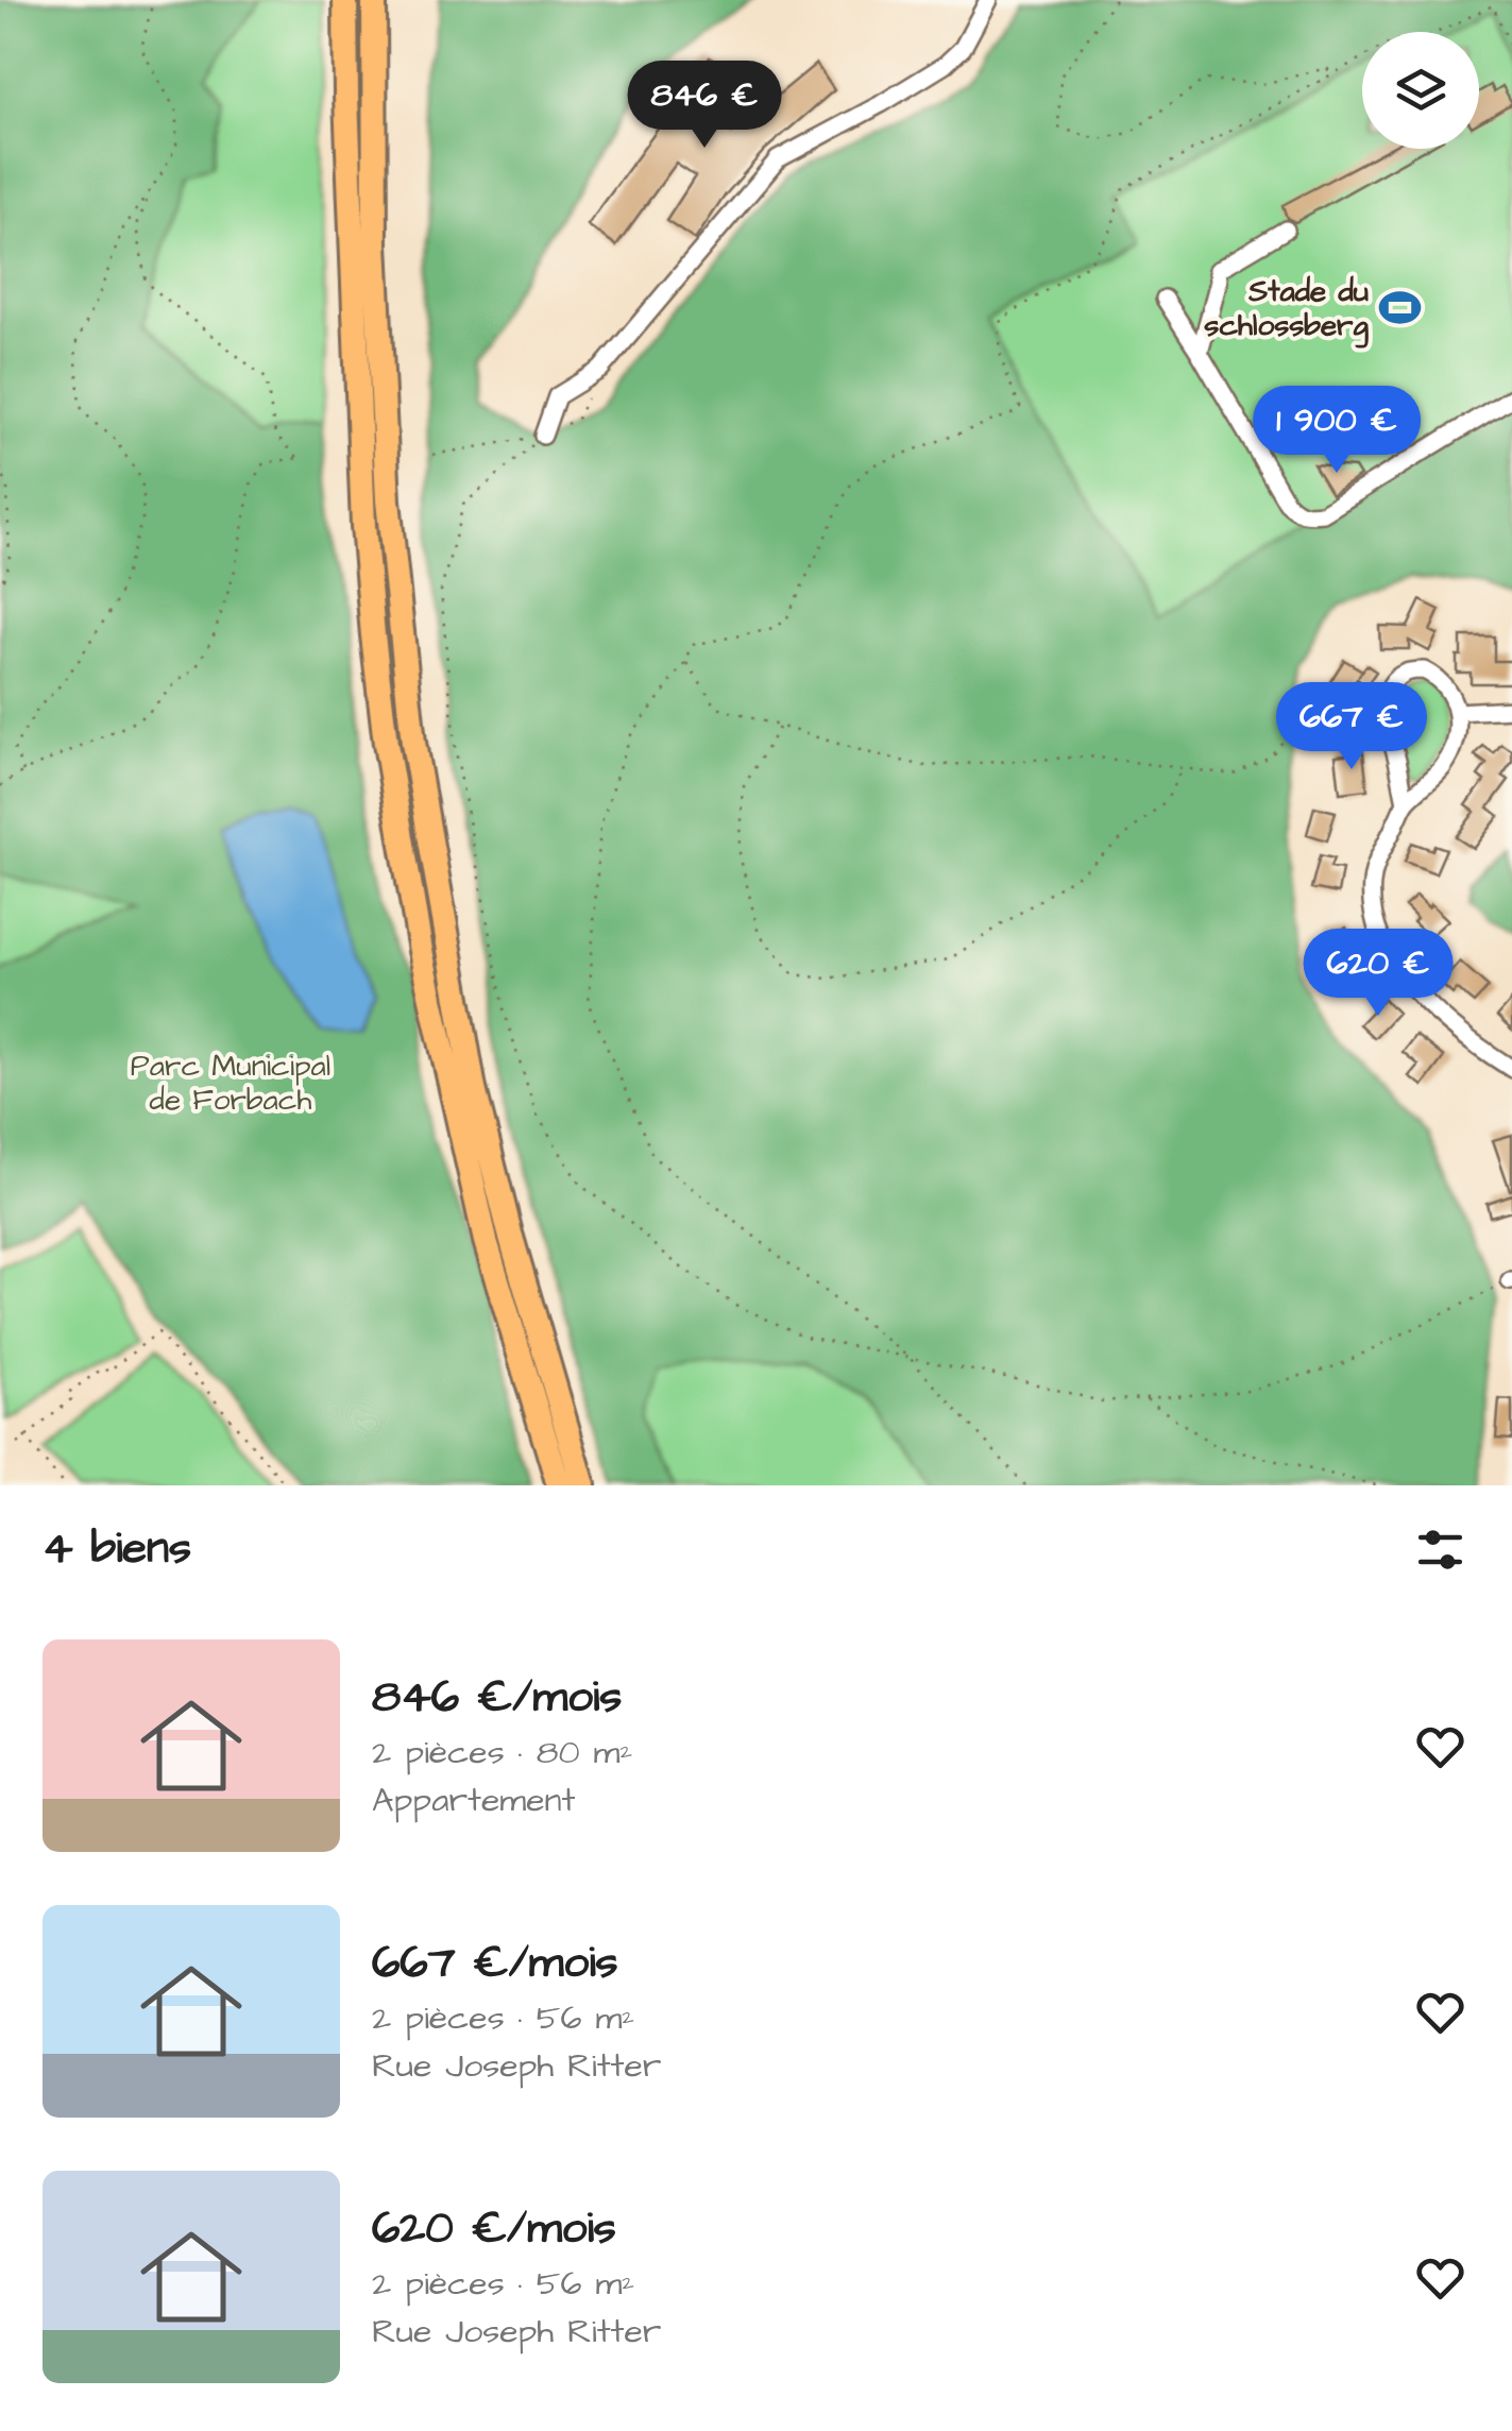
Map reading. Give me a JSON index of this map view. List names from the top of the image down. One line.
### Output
{"parks":["Parc Municipal de Forbach"],"places":{"sports":["Stade du schlossberg"]},"page":{"price":["846 €","1 900 €","667 €","620 €"],"heading":"4 biens","list":[{"name":"846 €/mois","note":"2 pièces · 80 m² · Appartement"},{"name":"667 €/mois","note":"2 pièces · 56 m² · Rue Joseph Ritter"},{"name":"620 €/mois","note":"2 pièces · 56 m² · Rue Joseph Ritter"}]}}
